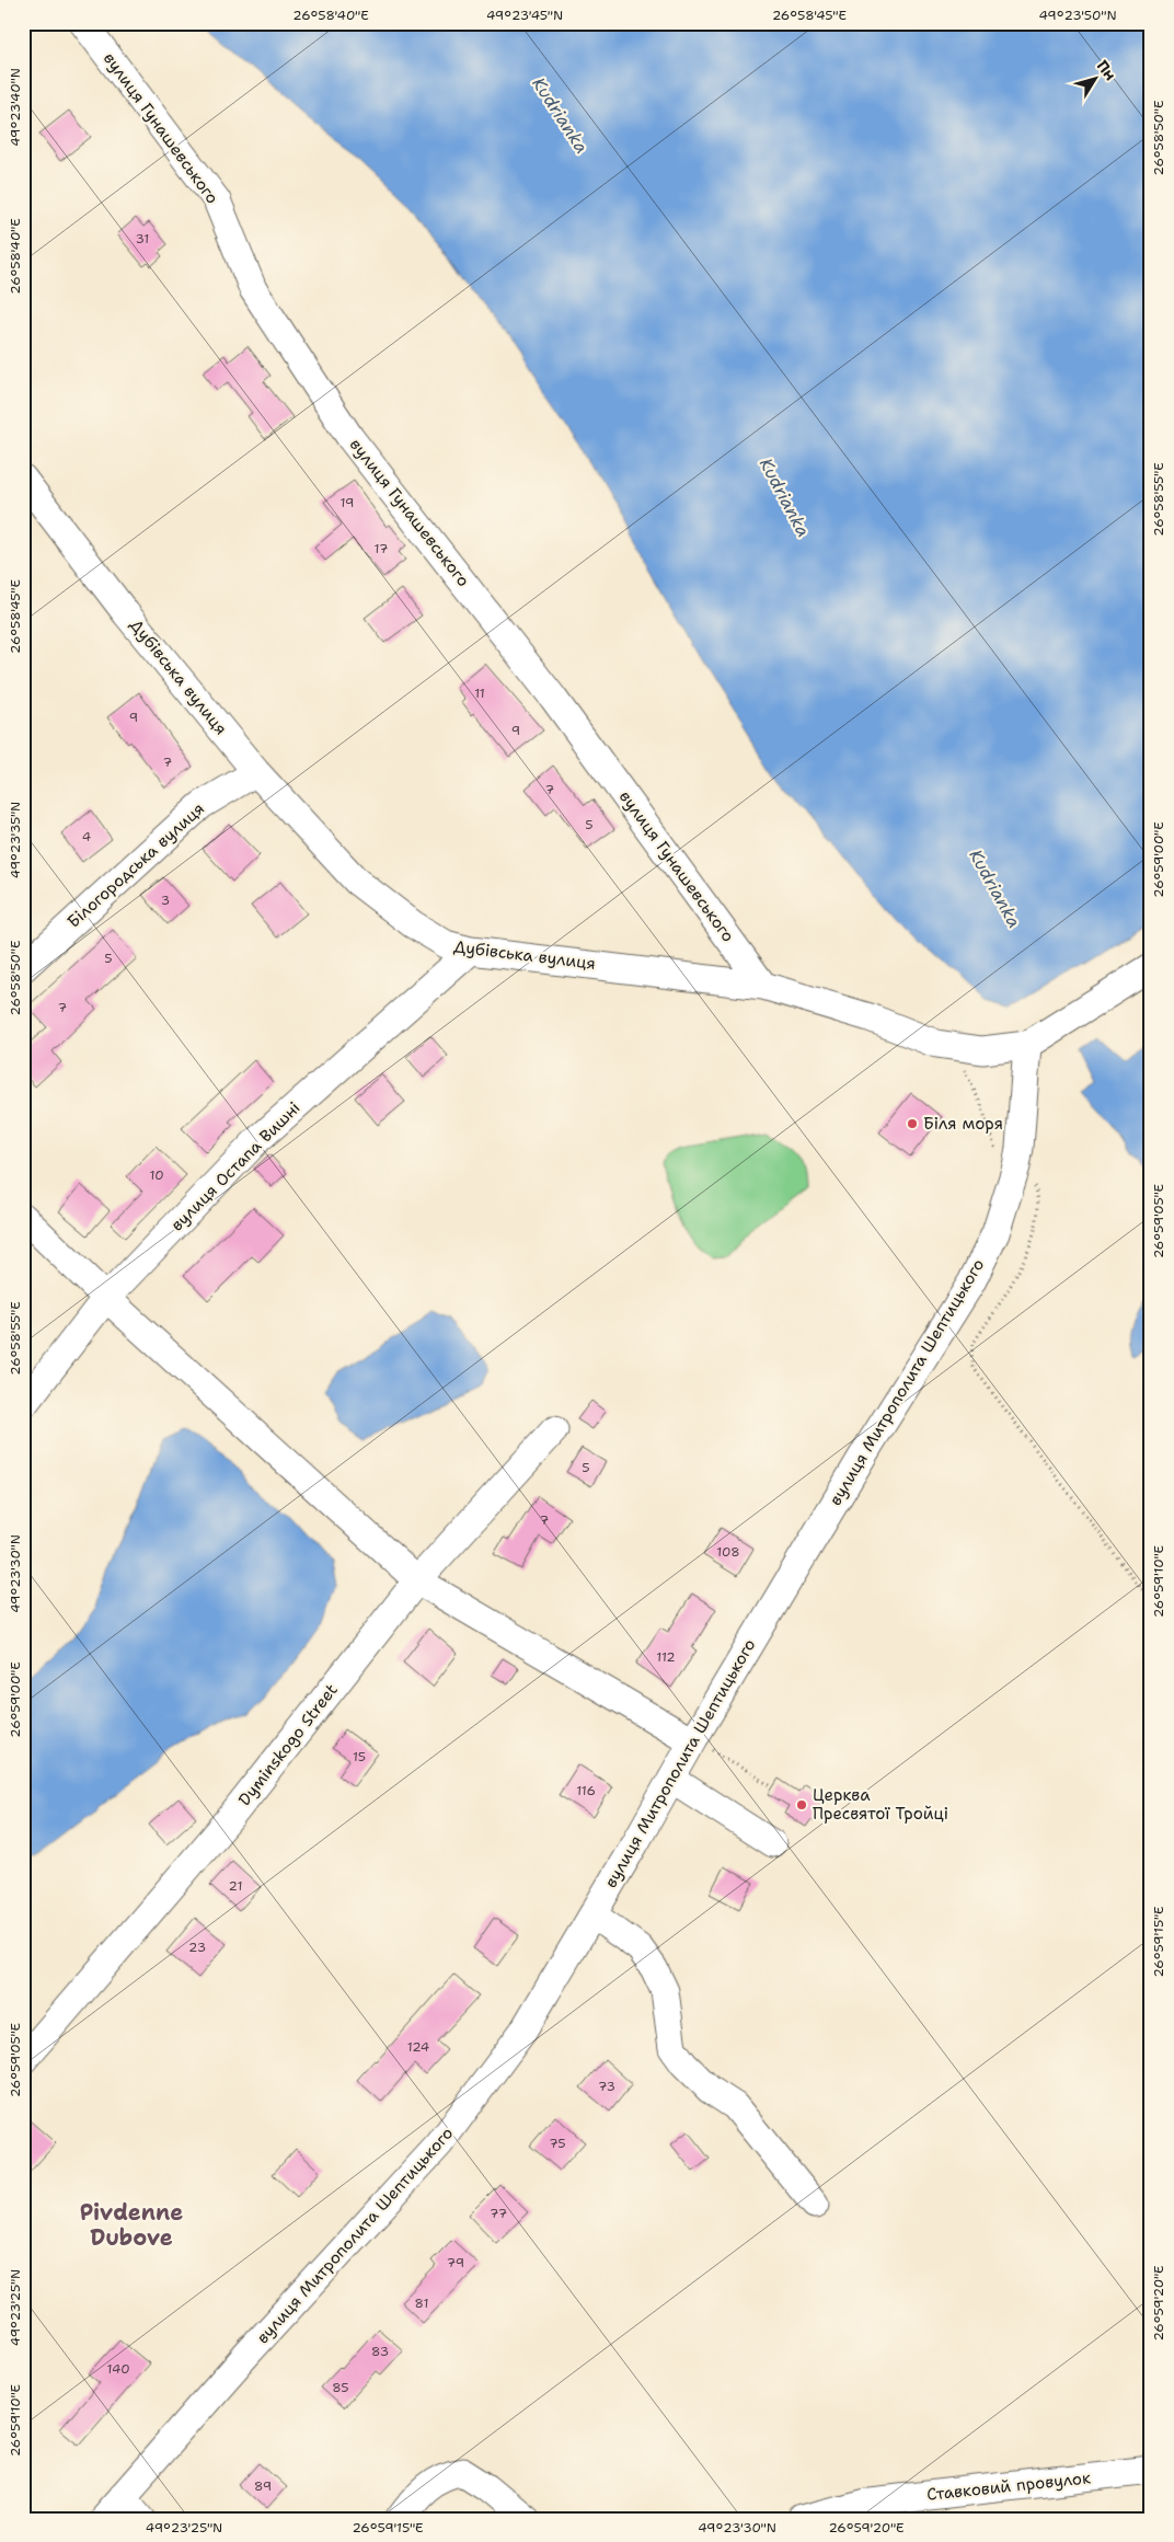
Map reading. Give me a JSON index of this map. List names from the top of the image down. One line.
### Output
{"streets":{"street":["вулиця Гунашевського","Дубівська вулиця","Білогородська вулиця","вулиця Остапа Вишні","вулиця Митрополита Шептицького","Dyminskogo Street","Ставковий провулок"]},"crossings":[["вулиця Гунашевського","Дубівська вулиця"],["Дубівська вулиця","Білогородська вулиця"],["Дубівська вулиця","вулиця Остапа Вишні"],["Дубівська вулиця","вулиця Митрополита Шептицького"]],"districts":["Pivdenne Dubove"],"water":["Kudrianka"],"places":["Біля моря","Церква Пресвятої Тройці"],"house_numbers":["31","19","17","11","9","9","7","7","5","4","3","5","7","10","5","7","108","112","15","116","21","23","124","73","75","77","79","81","83","140","85","89"],"north":"top right","coordinates":["26°58'40\"E","49°23'45\"N","26°58'45\"E","49°23'50\"N","49°23'40\"N","26°58'50\"E","26°58'55\"E","49°23'35\"N","26°59'00\"E","26°59'05\"E","49°23'30\"N","26°59'10\"E","26°59'15\"E","26°59'20\"E","49°23'25\"N"]}
